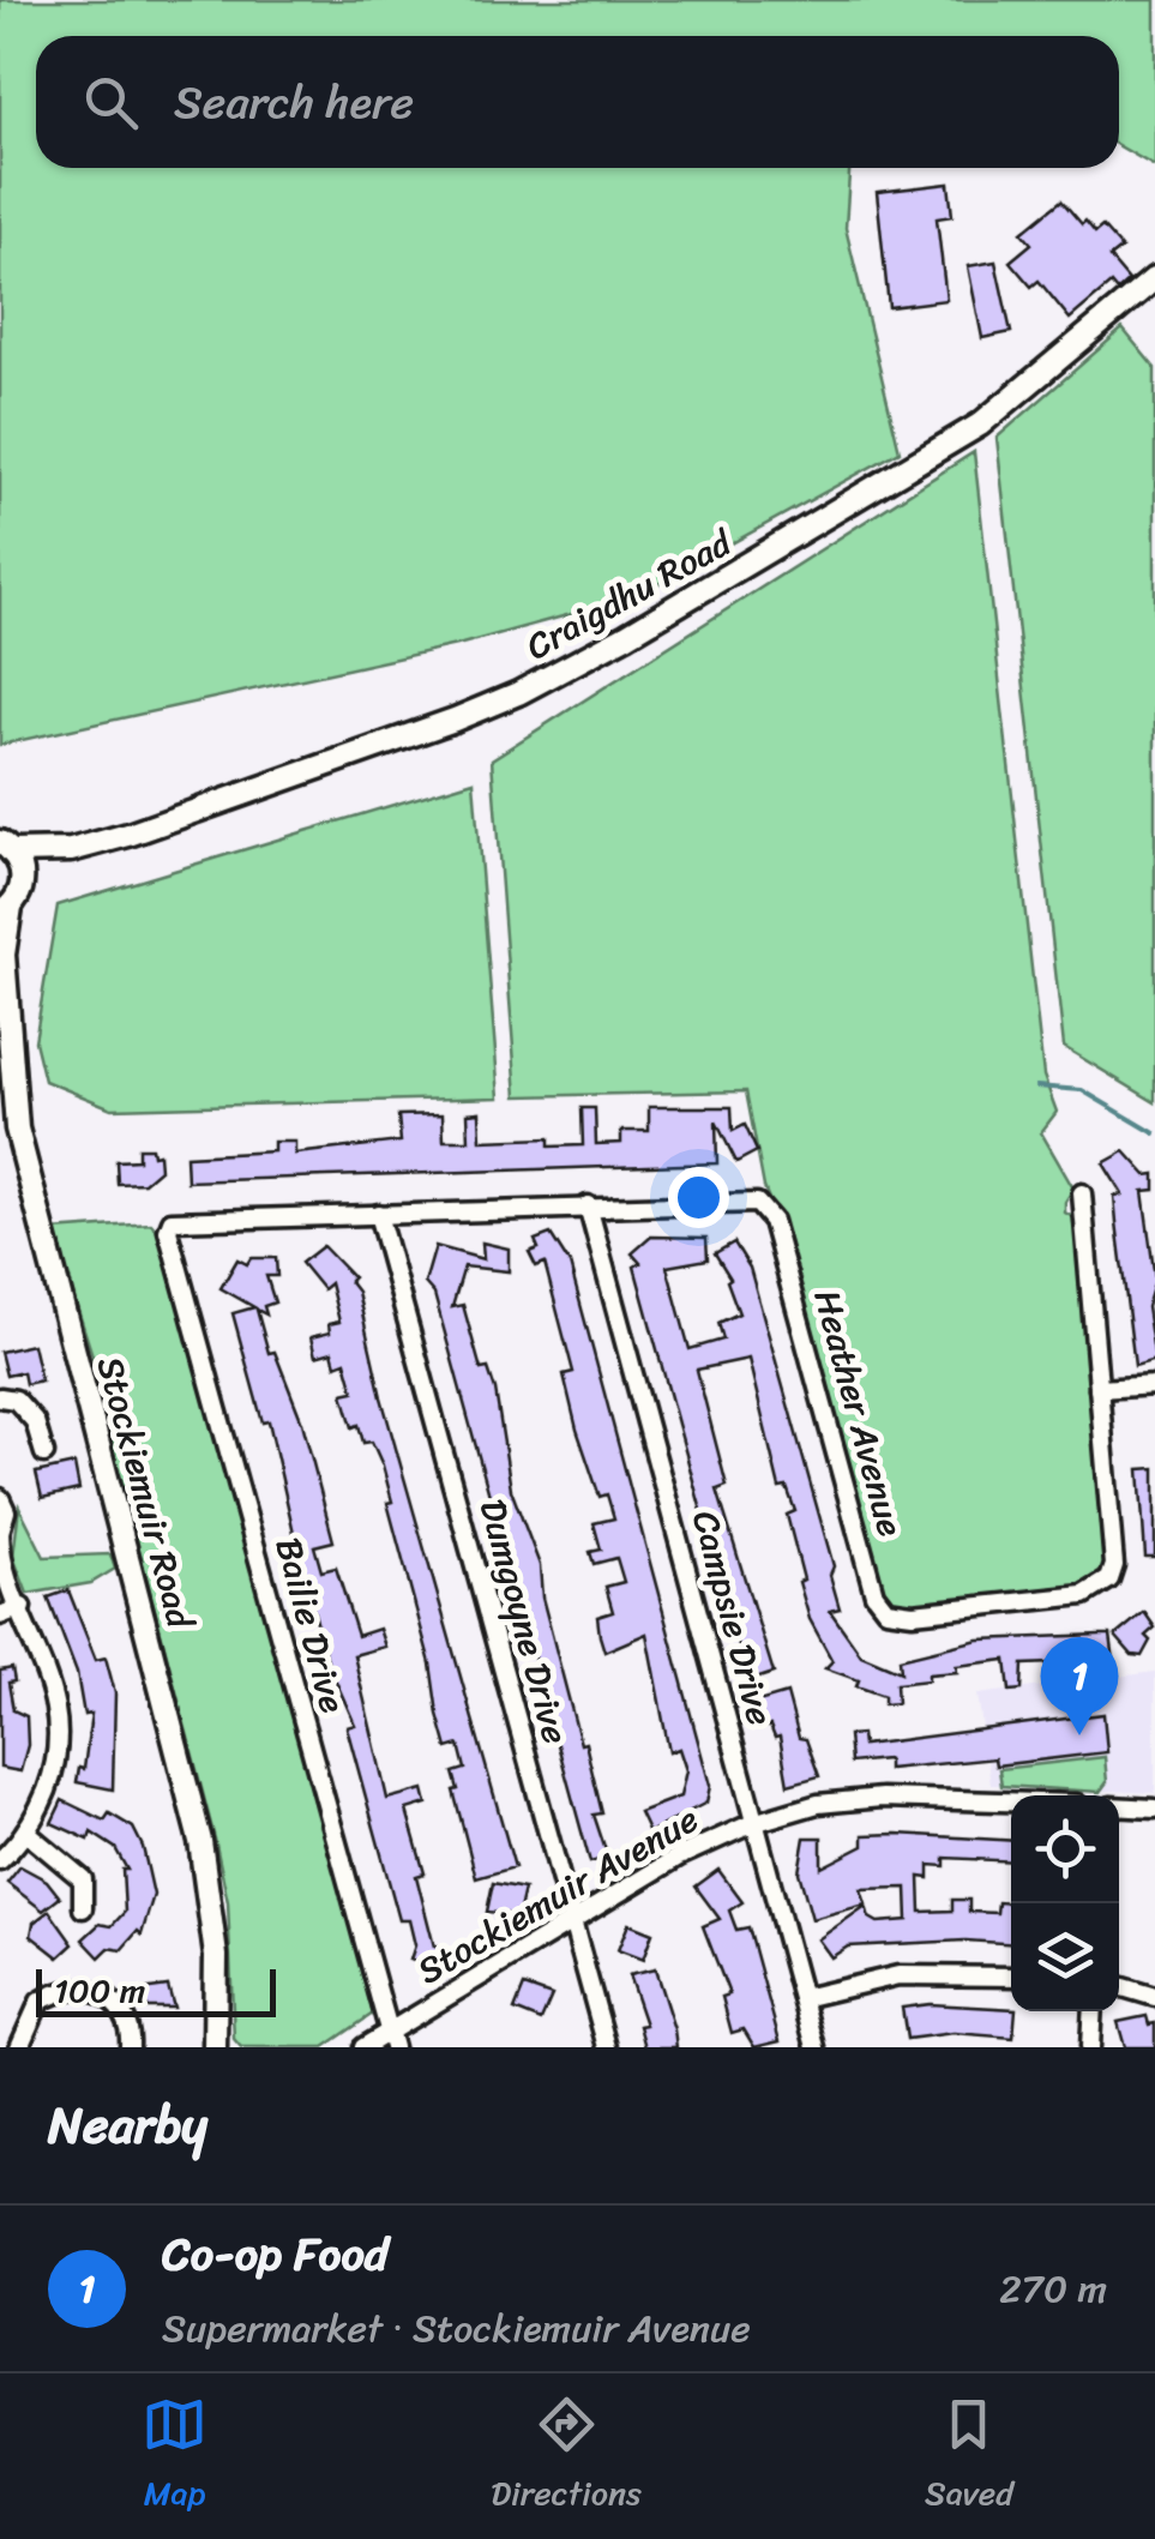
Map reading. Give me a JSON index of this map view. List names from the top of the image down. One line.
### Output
{"streets":{"main road":["Craigdhu Road","Stockiemuir Road"],"street":["Heather Avenue","Campsie Drive","Dumgoyne Drive","Bailie Drive","Stockiemuir Avenue"]},"crossings":[["Craigdhu Road","Stockiemuir Road"],["Heather Avenue","Campsie Drive"],["Heather Avenue","Dumgoyne Drive"],["Heather Avenue","Bailie Drive"],["Campsie Drive","Stockiemuir Avenue"],["Dumgoyne Drive","Stockiemuir Avenue"],["Bailie Drive","Stockiemuir Avenue"]],"scale_bar":"100 m","page":{"search":"Search here","pins":"1","scale":"100 m","heading":"Nearby","list":[{"mark":"1","name":"Co-op Food","note":"Supermarket · Stockiemuir Avenue","value":"270 m"}],"nav":["Map","Directions","Saved"]}}
